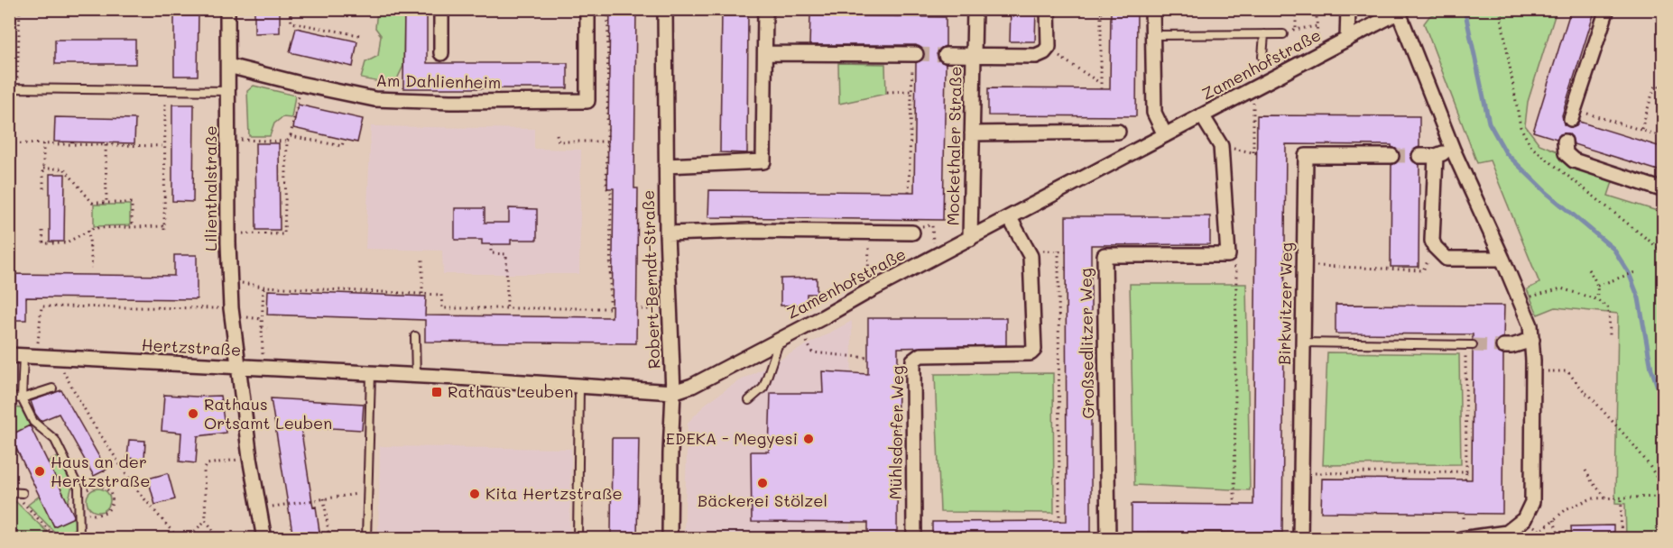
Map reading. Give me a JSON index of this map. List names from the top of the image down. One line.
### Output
{"streets":{"street":["Zamenhofstraße","Am Dahlienheim","Mockethaler Straße","Lilienthalstraße","Robert-Berndt-Straße","Birkwitzer Weg","Großsedlitzer Weg","Hertzstraße","Mühlsdorfer Weg"]},"crossings":[["Zamenhofstraße","Mockethaler Straße"],["Zamenhofstraße","Robert-Berndt-Straße"],["Zamenhofstraße","Hertzstraße"],["Zamenhofstraße","Mühlsdorfer Weg"],["Am Dahlienheim","Lilienthalstraße"],["Lilienthalstraße","Hertzstraße"],["Robert-Berndt-Straße","Hertzstraße"]],"places":{"transit":["Rathaus Leuben"],"other":["Rathaus Ortsamt Leuben","EDEKA - Megyesi","Haus an der Hertzstraße","Bäckerei Stölzel","Kita Hertzstraße"]}}
